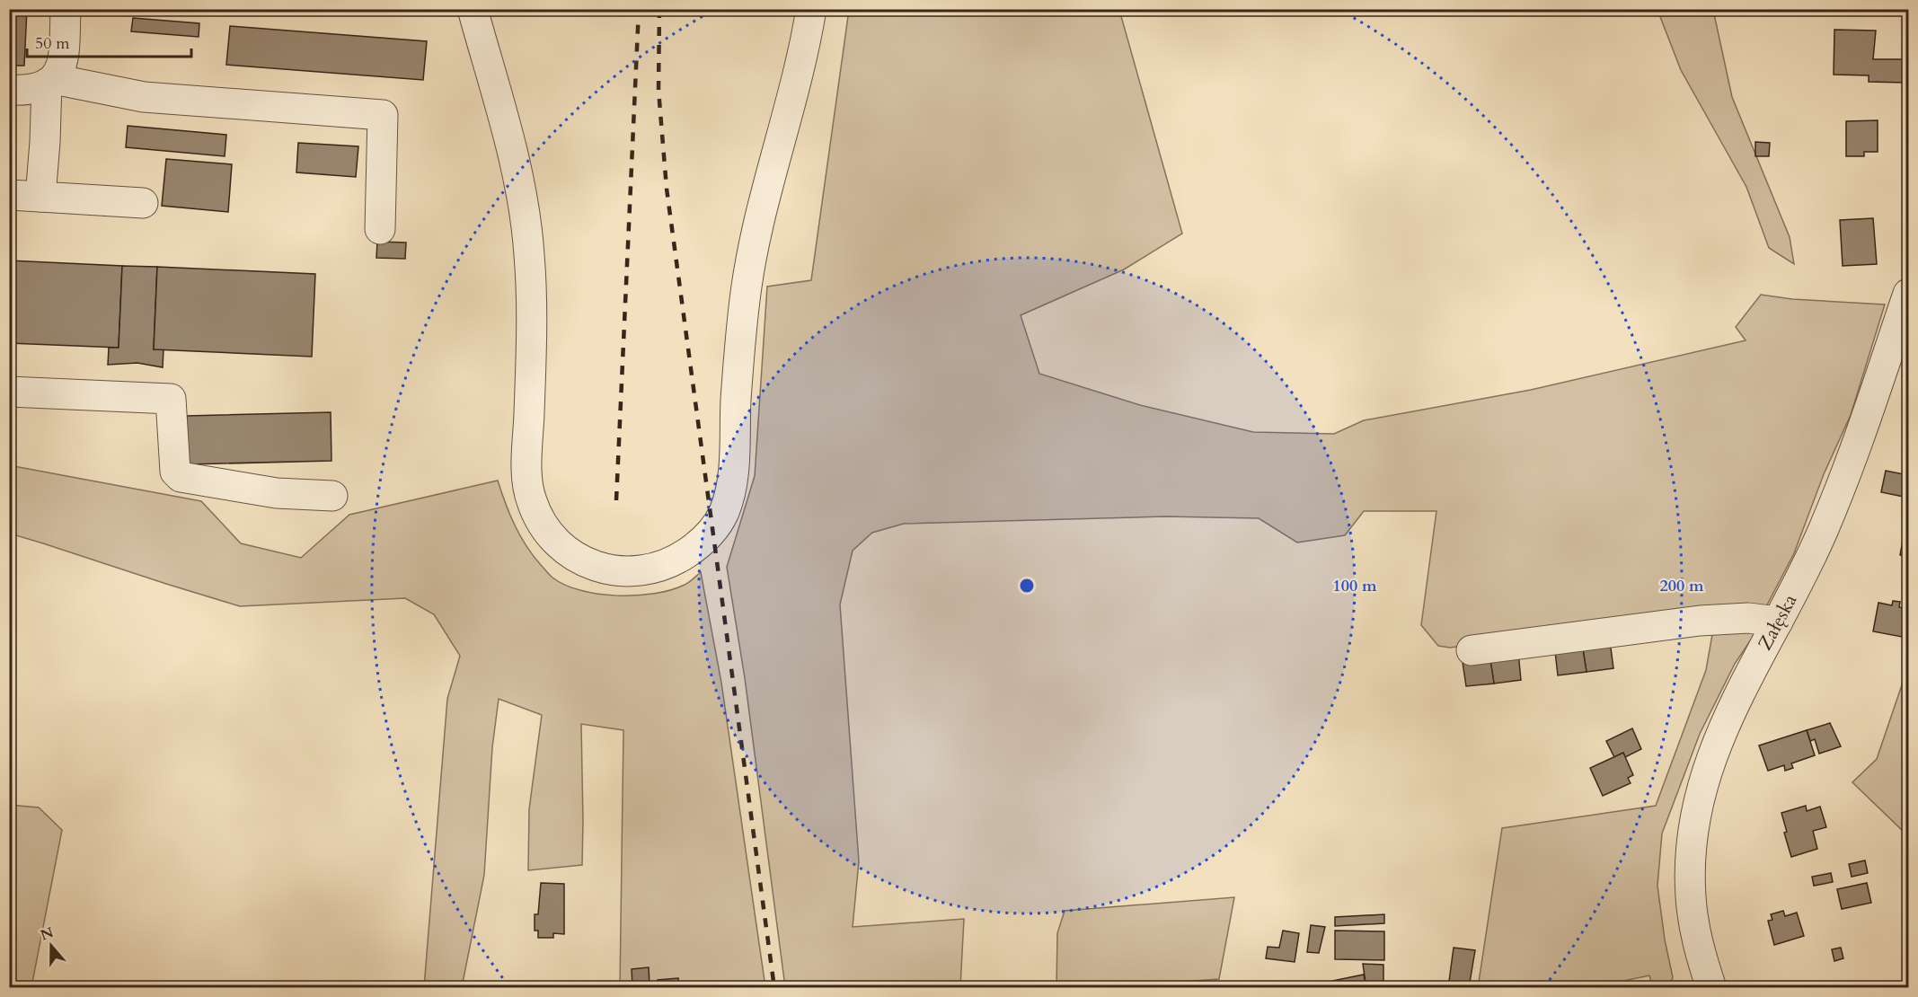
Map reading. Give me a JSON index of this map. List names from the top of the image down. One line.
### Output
{"streets":{"street":["Załęska"]},"scale_bar":"50 m","north":"top","rings":["100 m","200 m"]}
